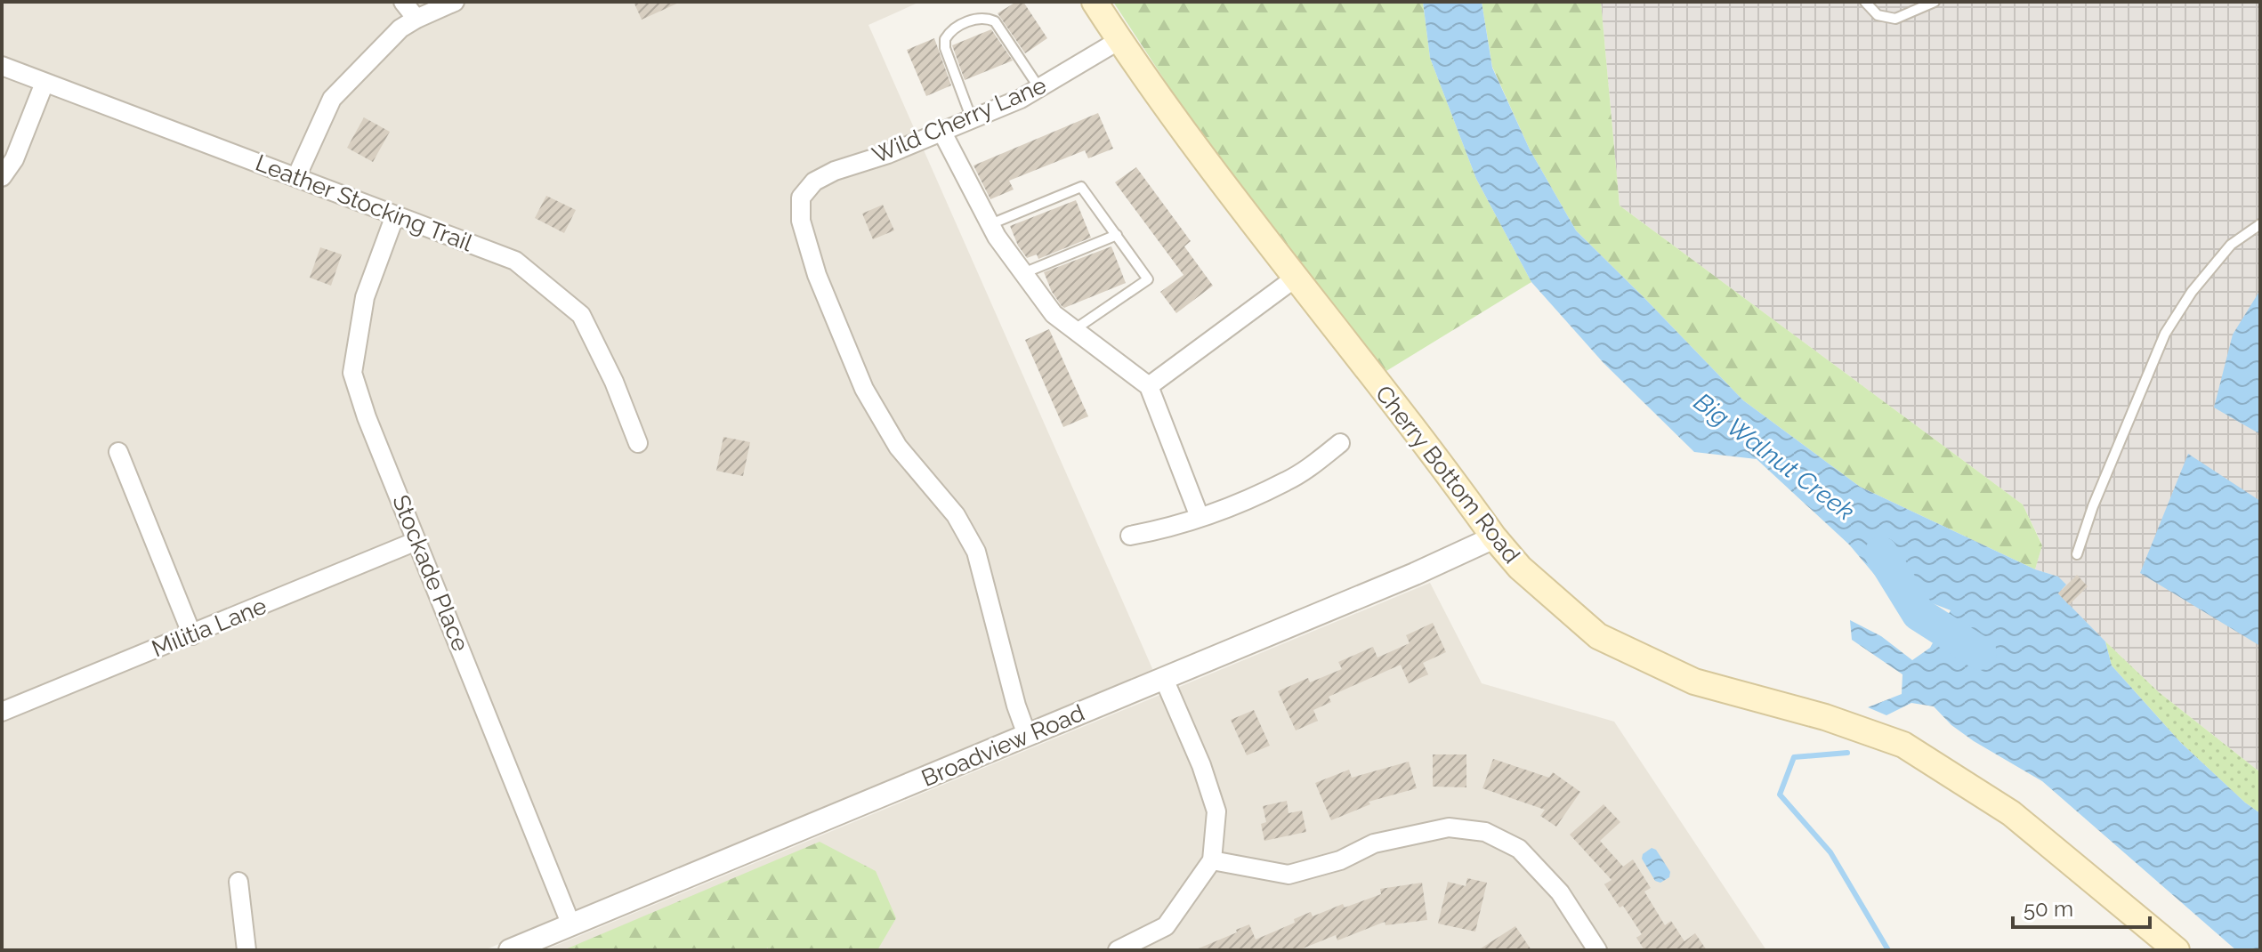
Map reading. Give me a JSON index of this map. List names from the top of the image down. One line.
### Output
{"streets":{"main road":["Cherry Bottom Road"],"street":["Wild Cherry Lane","Leather Stocking Trail","Stockade Place","Militia Lane","Broadview Road"]},"crossings":[["Wild Cherry Lane","Cherry Bottom Road"],["Wild Cherry Lane","Broadview Road"],["Leather Stocking Trail","Stockade Place"],["Cherry Bottom Road","Broadview Road"],["Stockade Place","Militia Lane"],["Stockade Place","Broadview Road"]],"water":["Big Walnut Creek"],"scale_bar":"50 m"}
